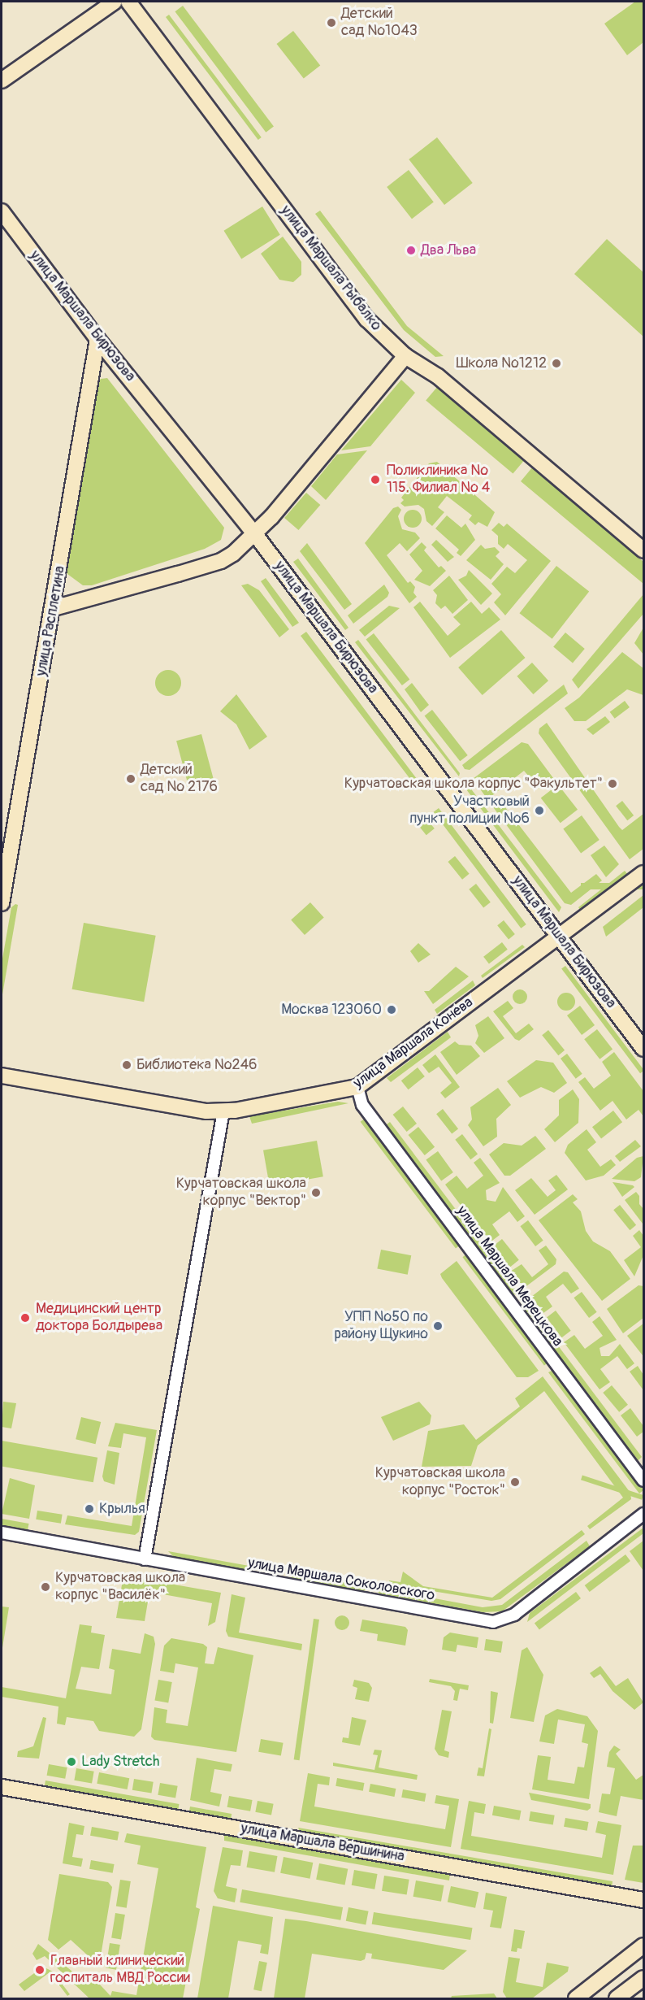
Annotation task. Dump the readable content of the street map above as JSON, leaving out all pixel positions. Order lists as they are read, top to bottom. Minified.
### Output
{"streets":{"street":["улица Маршала Рыбалко","улица Маршала Бирюзова","улица Расплетина","улица Маршала Конева","улица Маршала Мерецкова","улица Маршала Соколовского","улица Маршала Вершинина"]},"crossings":[["улица Маршала Бирюзова","улица Расплетина"],["улица Маршала Бирюзова","улица Маршала Конева"],["улица Маршала Конева","улица Маршала Мерецкова"]],"places":["Детский сад №1043","Два Льва","Школа №1212","Поликлиника № 115. Филиал № 4","Детский сад № 2176","Курчатовская школа корпус \"Факультет\"","Участковый пункт полиции №6","Москва 123060","Библиотека №246","Курчатовская школа корпус \"Вектор\"","Медицинский центр доктора Болдырева","УПП №50 по району Щукино","Курчатовская школа корпус \"Росток\"","Крылья","Курчатовская школа корпус \"Василёк\"","Lady Stretch","Главный клинический госпиталь МВД России"]}
